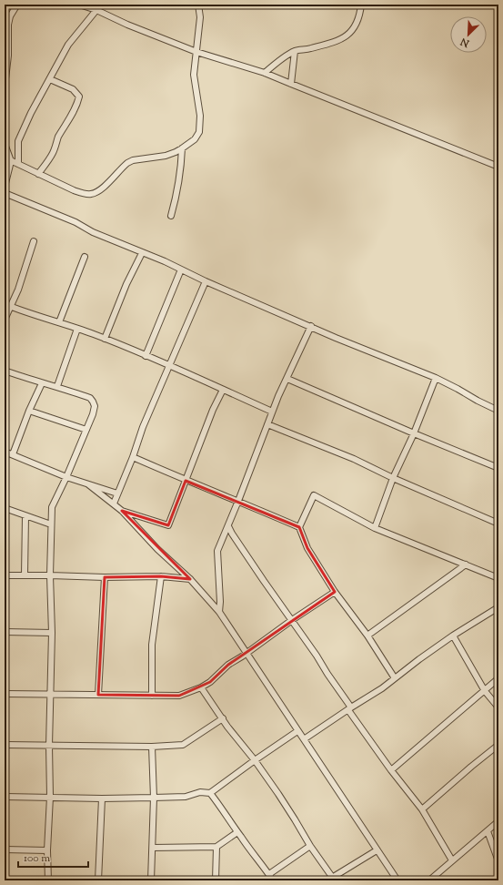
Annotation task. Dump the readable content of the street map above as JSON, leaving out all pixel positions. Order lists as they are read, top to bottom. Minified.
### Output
{"scale_bar":"100 m","north":"bottom left"}
